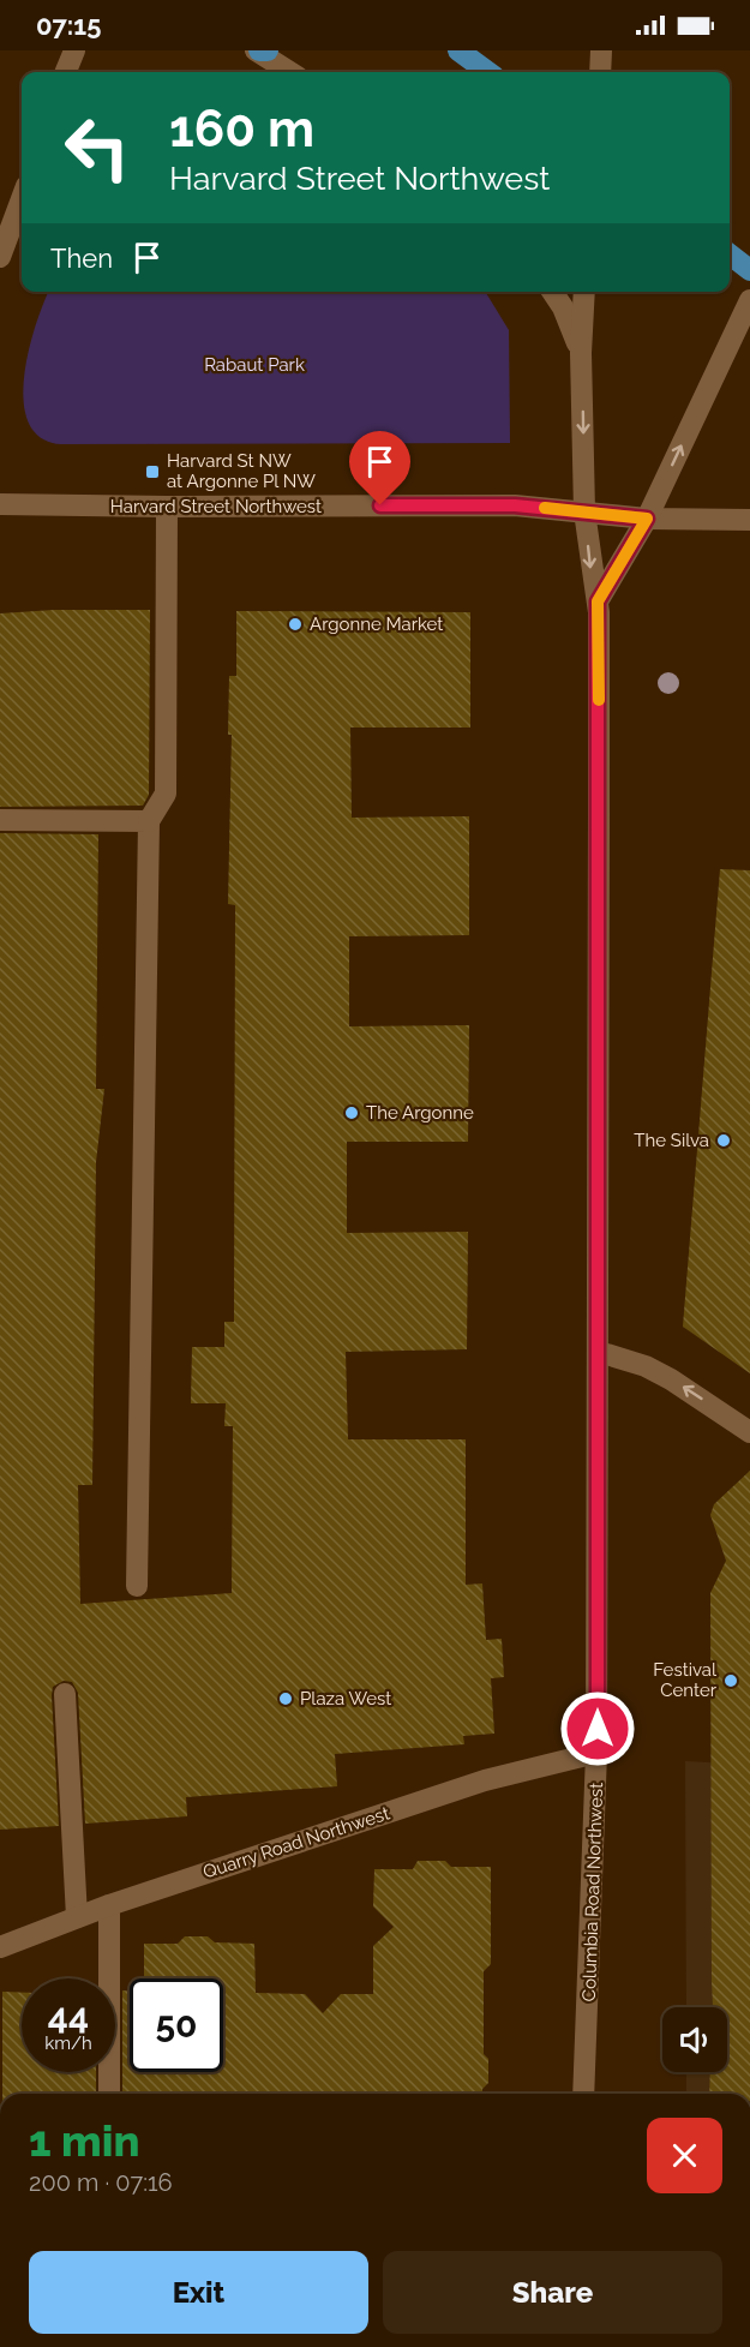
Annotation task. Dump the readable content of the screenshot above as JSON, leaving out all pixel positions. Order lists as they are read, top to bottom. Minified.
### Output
{"streets":{"main road":["Harvard Street Northwest","Quarry Road Northwest","Columbia Road Northwest"]},"crossings":[["Harvard Street Northwest","Columbia Road Northwest"],["Quarry Road Northwest","Columbia Road Northwest"]],"parks":["Rabaut Park"],"places":{"transit":["Harvard St NW at Argonne Pl NW"],"other":["Argonne Market","The Argonne","The Silva","Festival Center","Plaza West"]},"page":{"status":"07:15","turn":["160 m","Harvard Street Northwest"],"then":"Then","speed":"44 km/h","limit":"50","heading":["1 min","200 m · 07:16"],"buttons":["Exit","Share"]}}
